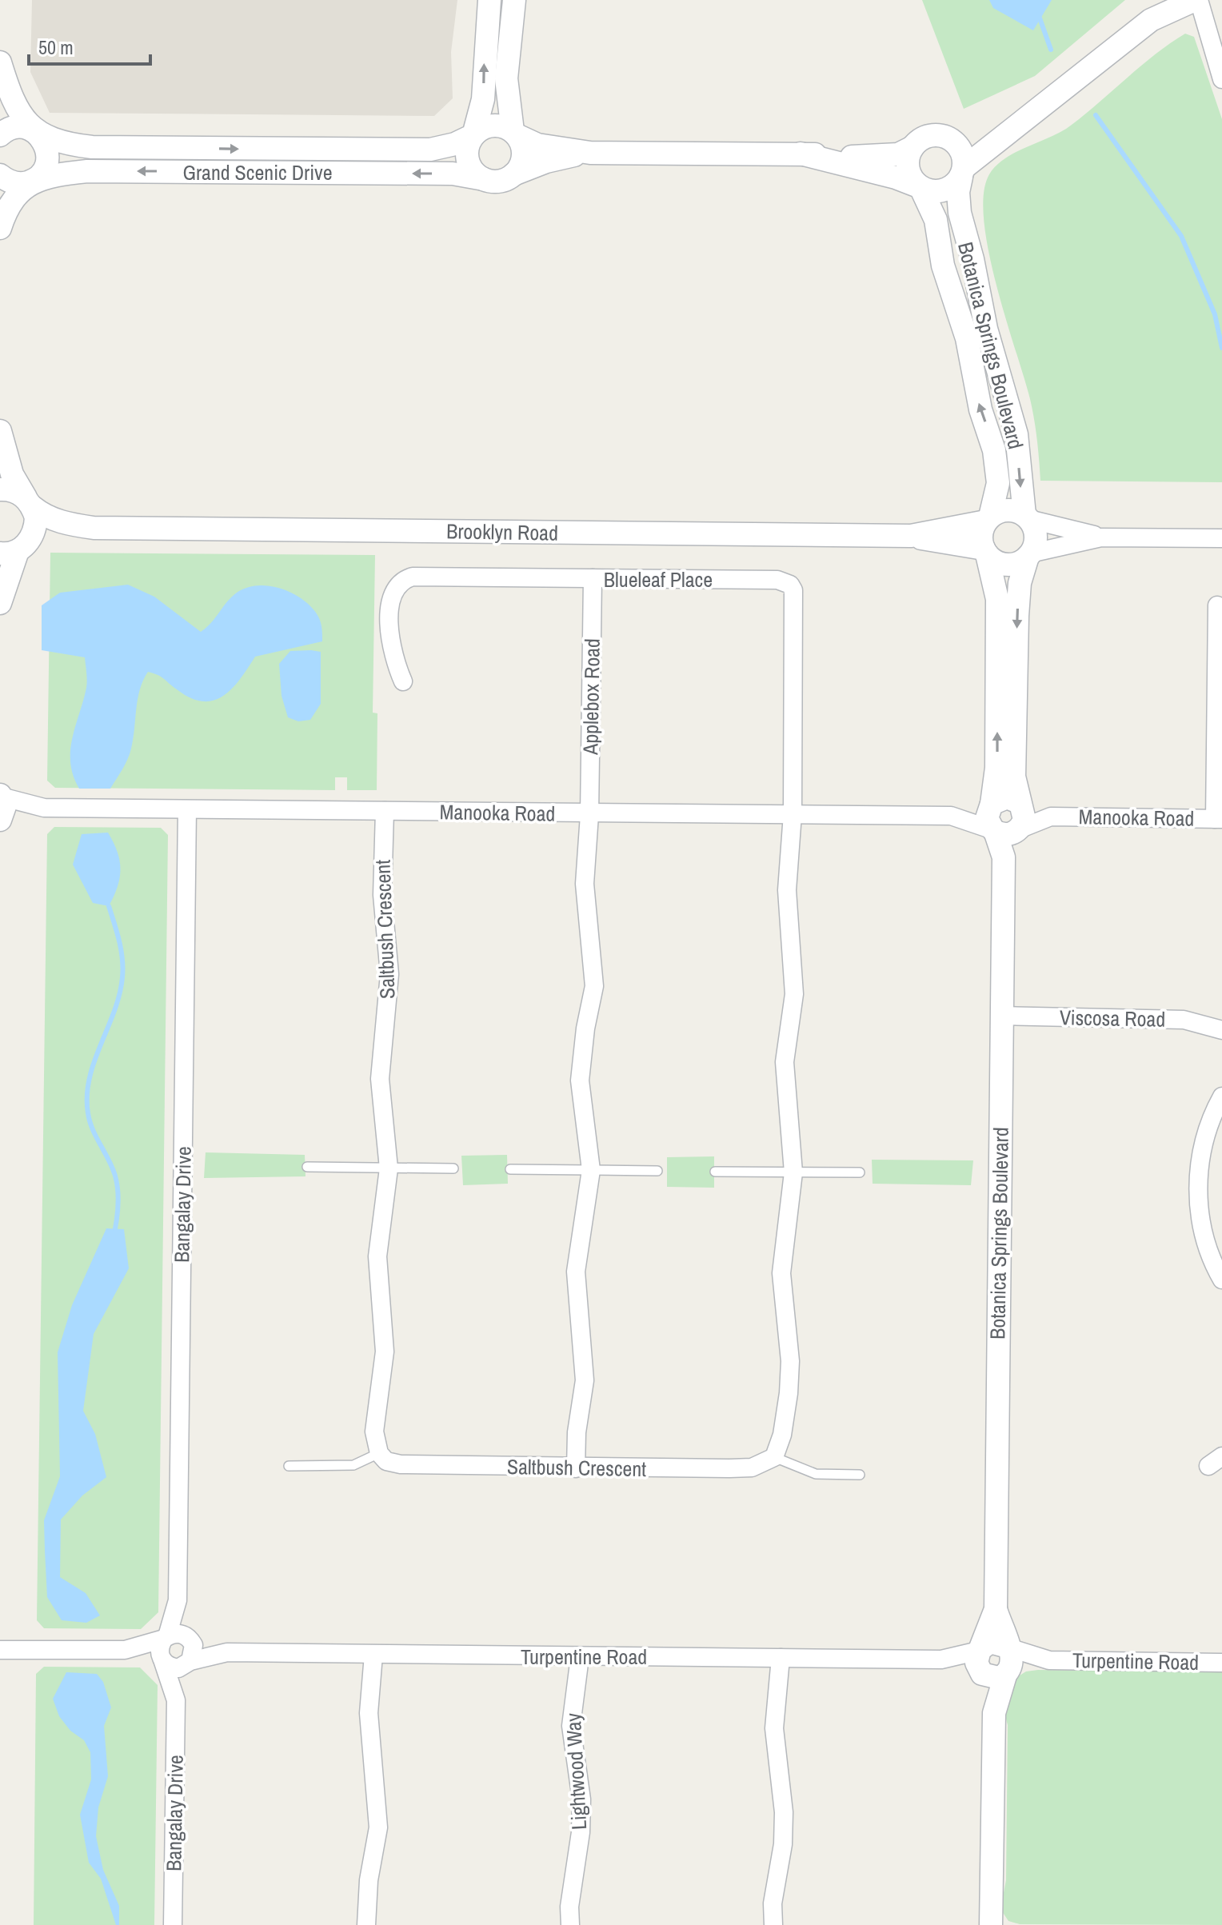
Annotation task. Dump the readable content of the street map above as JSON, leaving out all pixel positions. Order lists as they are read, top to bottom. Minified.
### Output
{"streets":{"street":["Grand Scenic Drive","Botanica Springs Boulevard","Brooklyn Road","Blueleaf Place","Applebox Road","Manooka Road","Saltbush Crescent","Viscosa Road","Bangalay Drive","Turpentine Road","Lightwood Way"]},"crossings":[["Grand Scenic Drive","Botanica Springs Boulevard"],["Botanica Springs Boulevard","Brooklyn Road"],["Botanica Springs Boulevard","Manooka Road"],["Botanica Springs Boulevard","Viscosa Road"],["Botanica Springs Boulevard","Turpentine Road"],["Blueleaf Place","Applebox Road"],["Blueleaf Place","Manooka Road"],["Applebox Road","Manooka Road"],["Applebox Road","Saltbush Crescent"],["Manooka Road","Saltbush Crescent"],["Manooka Road","Bangalay Drive"],["Bangalay Drive","Turpentine Road"],["Turpentine Road","Lightwood Way"]],"scale_bar":"50 m"}
